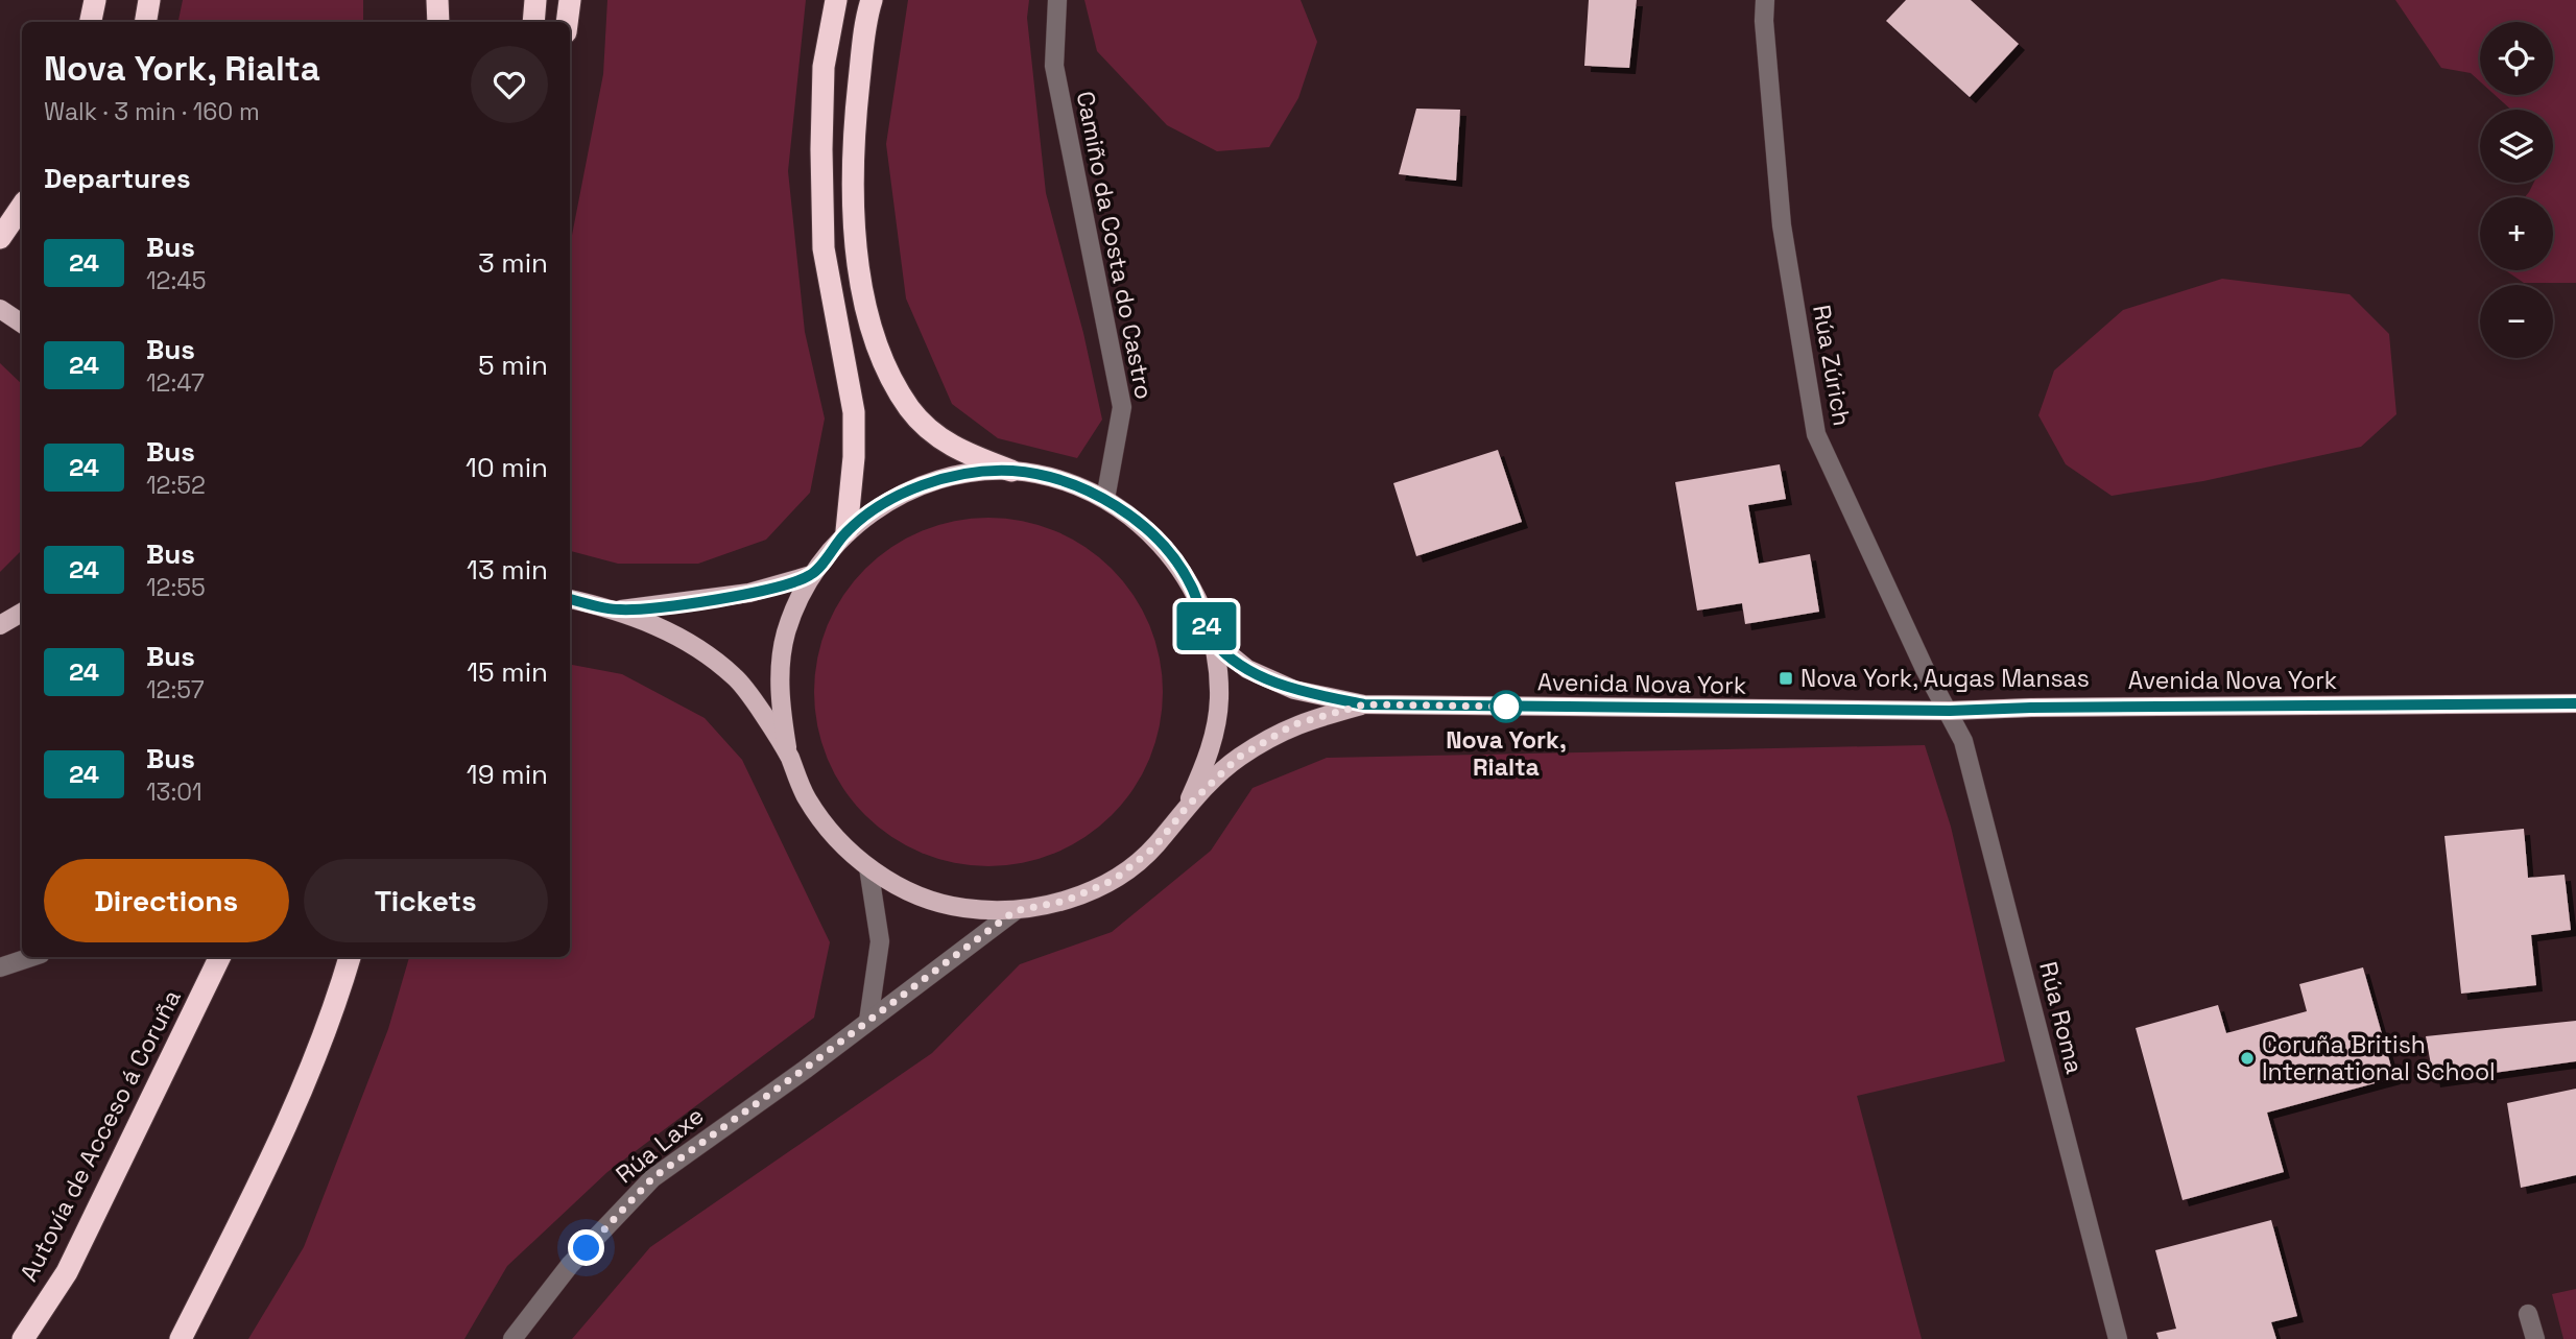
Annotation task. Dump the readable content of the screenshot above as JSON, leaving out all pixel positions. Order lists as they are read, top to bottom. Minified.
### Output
{"streets":{"highway":["Autovía de Acceso á Coruña"],"main road":["Avenida Nova York"],"street":["Camiño da Costa do Castro","Rúa Zúrich","Rúa Roma","Rúa Laxe"]},"crossings":[["Rúa Zúrich","Avenida Nova York"],["Rúa Zúrich","Rúa Roma"],["Avenida Nova York","Rúa Roma"]],"places":{"transit":["Nova York, Augas Mansas"],"other":["Nova York, Rialta","Coruña British International School"]},"lines":["bus line 24"],"page":{"on_map":"24","map_buttons":["+","−"],"heading":[["Nova York, Rialta","Walk · 3 min · 160 m"],"Departures"],"list":[{"mark":"24","name":"Bus","note":"12:45","value":"3 min"},{"mark":"24","name":"Bus","note":"12:47","value":"5 min"},{"mark":"24","name":"Bus","note":"12:52","value":"10 min"},{"mark":"24","name":"Bus","note":"12:55","value":"13 min"},{"mark":"24","name":"Bus","note":"12:57","value":"15 min"},{"mark":"24","name":"Bus","note":"13:01","value":"19 min"}],"buttons":["Directions","Tickets"]}}
